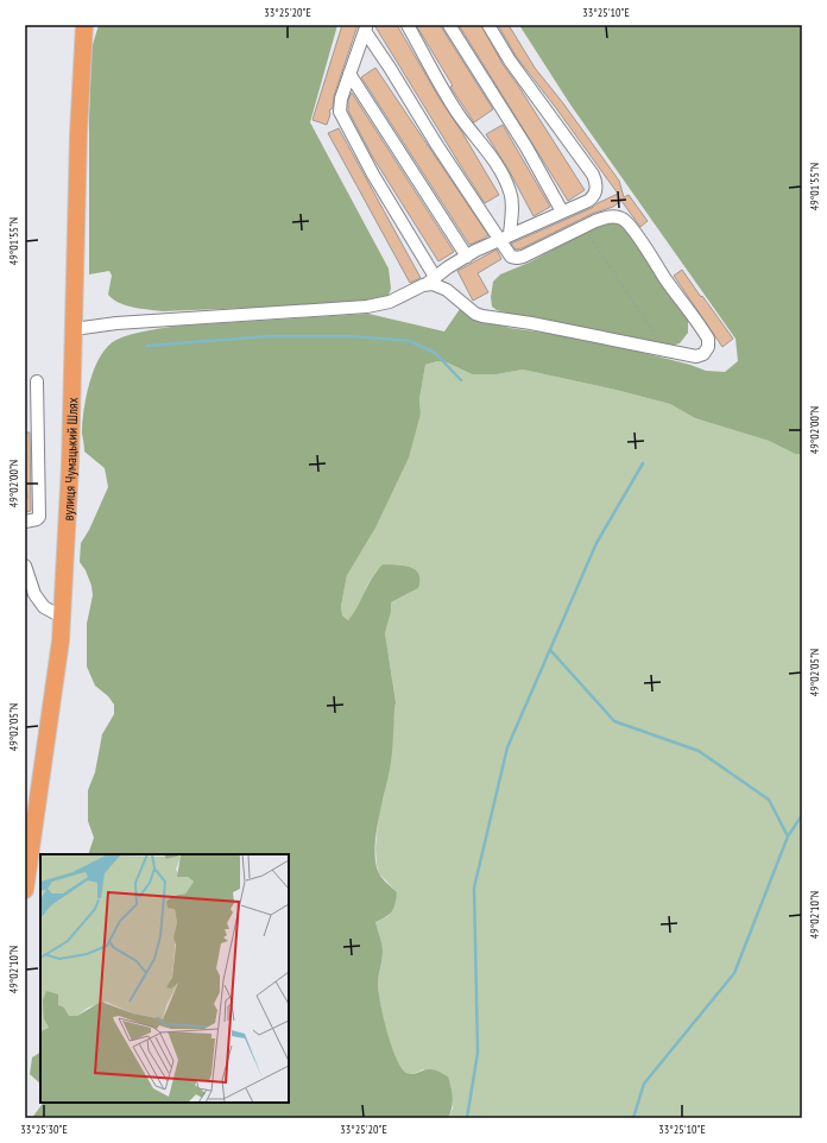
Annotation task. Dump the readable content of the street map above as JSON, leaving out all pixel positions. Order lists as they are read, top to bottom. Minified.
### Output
{"streets":{"highway":["вулиця Чумацький Шлях"]},"coordinates":["33°25'20\"E","33°25'10\"E","49°01'55\"N","49°02'00\"N","49°02'05\"N","49°02'10\"N","33°25'30\"E"]}
